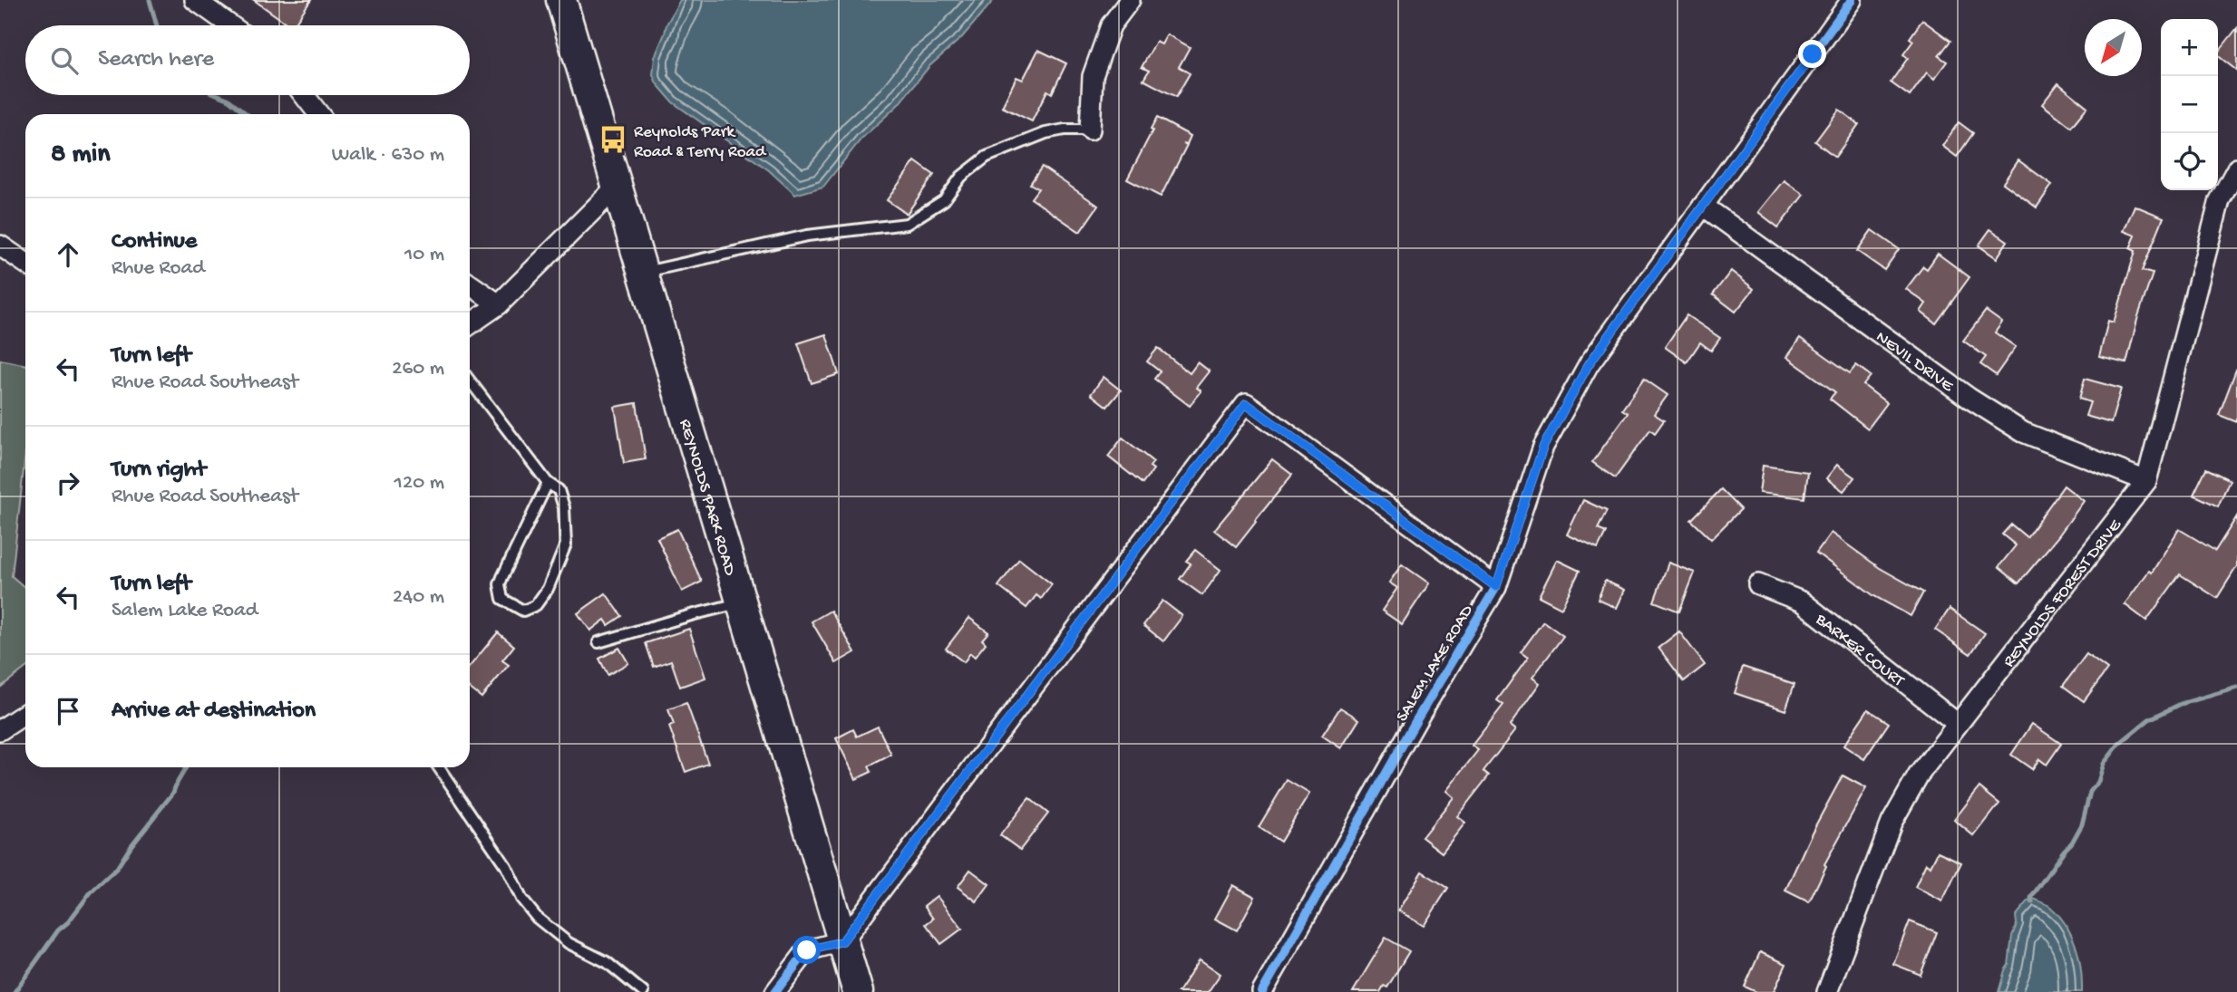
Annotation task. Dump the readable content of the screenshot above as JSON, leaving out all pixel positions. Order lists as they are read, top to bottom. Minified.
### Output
{"streets":{"main road":["REYNOLDS PARK ROAD"],"street":["NEVIL DRIVE","REYNOLDS FOREST DRIVE","BARKER COURT","SALEM LAKE ROAD"]},"crossings":[["NEVIL DRIVE","REYNOLDS FOREST DRIVE"],["NEVIL DRIVE","SALEM LAKE ROAD"],["REYNOLDS FOREST DRIVE","BARKER COURT"]],"places":{"bus stop":["Reynolds Park Road & Terry Road"]},"north":"bottom left","page":{"map_buttons":["+","−"],"search":"Search here","heading":["8 min","Walk · 630 m"],"list":[["Continue","Rhue Road","10 m"],["Turn left","Rhue Road Southeast","260 m"],["Turn right","Rhue Road Southeast","120 m"],["Turn left","Salem Lake Road","240 m"],"Arrive at destination"]}}
